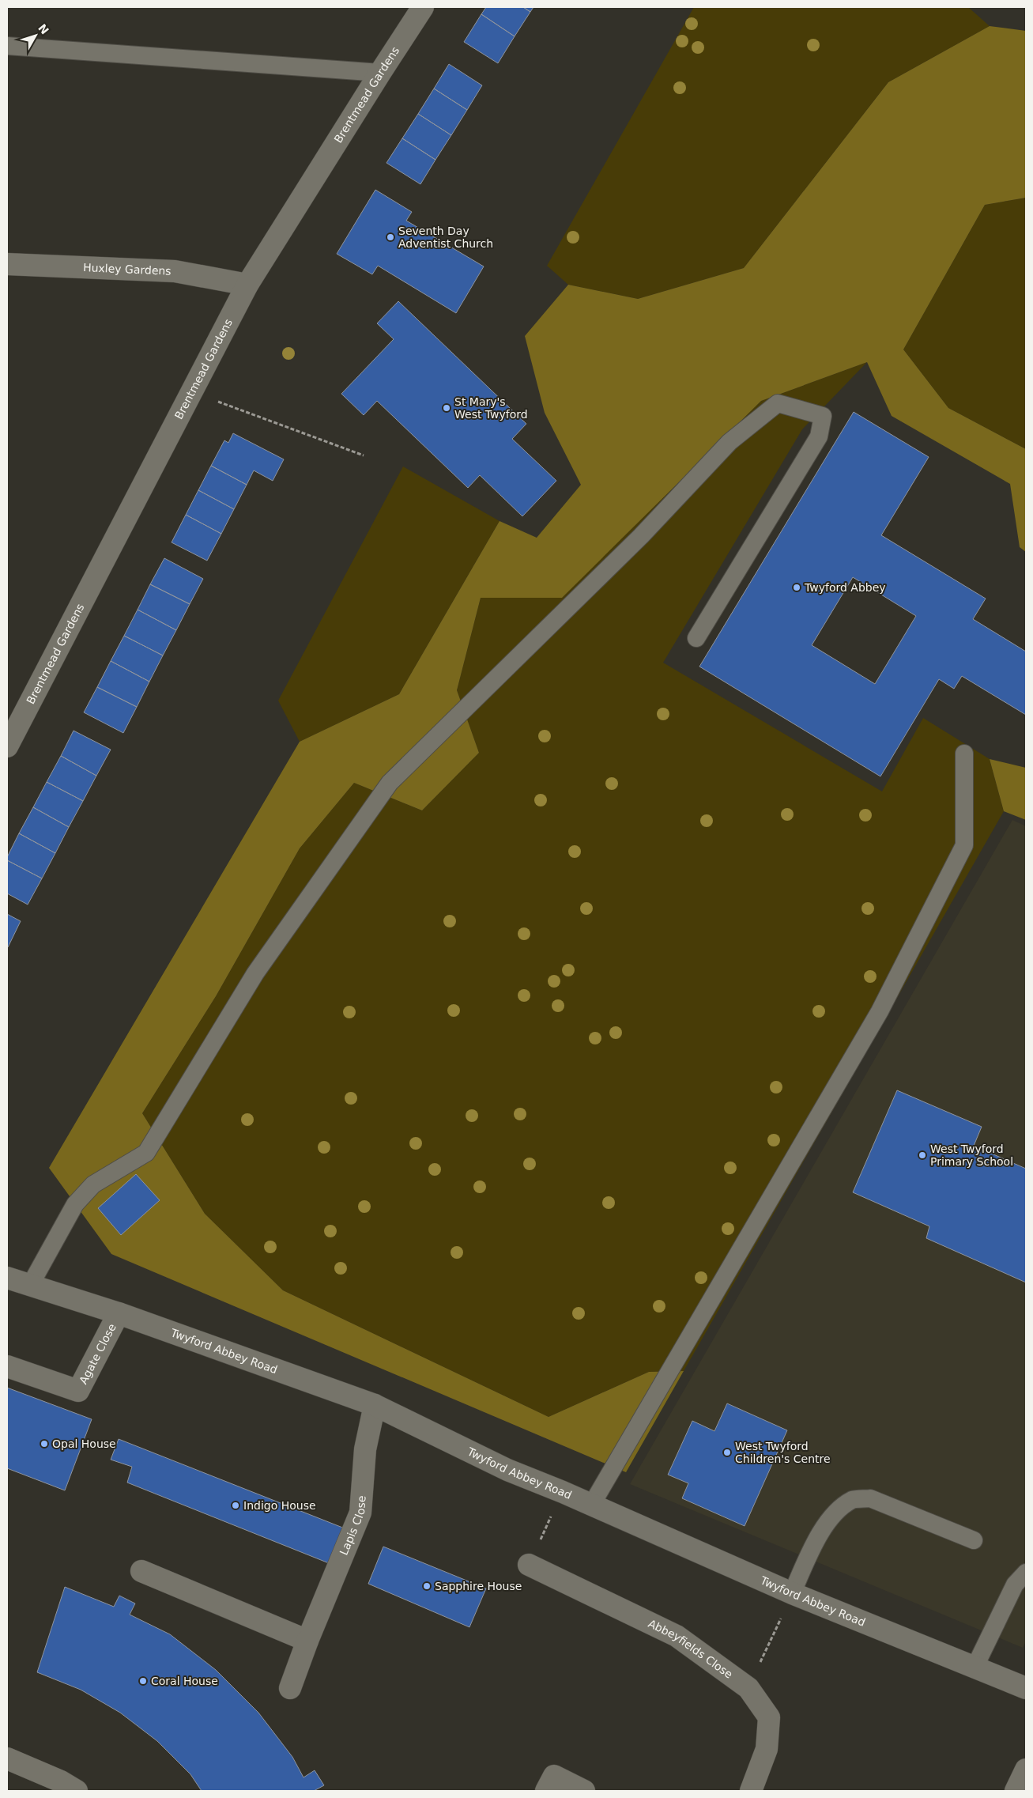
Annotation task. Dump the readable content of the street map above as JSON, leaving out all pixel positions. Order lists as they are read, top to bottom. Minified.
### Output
{"streets":{"street":["Brentmead Gardens","Huxley Gardens","Twyford Abbey Road","Agate Close","Lapis Close","Abbeyfields Close"]},"crossings":[["Brentmead Gardens","Huxley Gardens"],["Twyford Abbey Road","Agate Close"],["Twyford Abbey Road","Lapis Close"]],"places":["Seventh Day Adventist Church","St Mary's West Twyford","Twyford Abbey","West Twyford Primary School","Opal House","West Twyford Children's Centre","Indigo House","Sapphire House","Coral House"],"north":"top right"}
